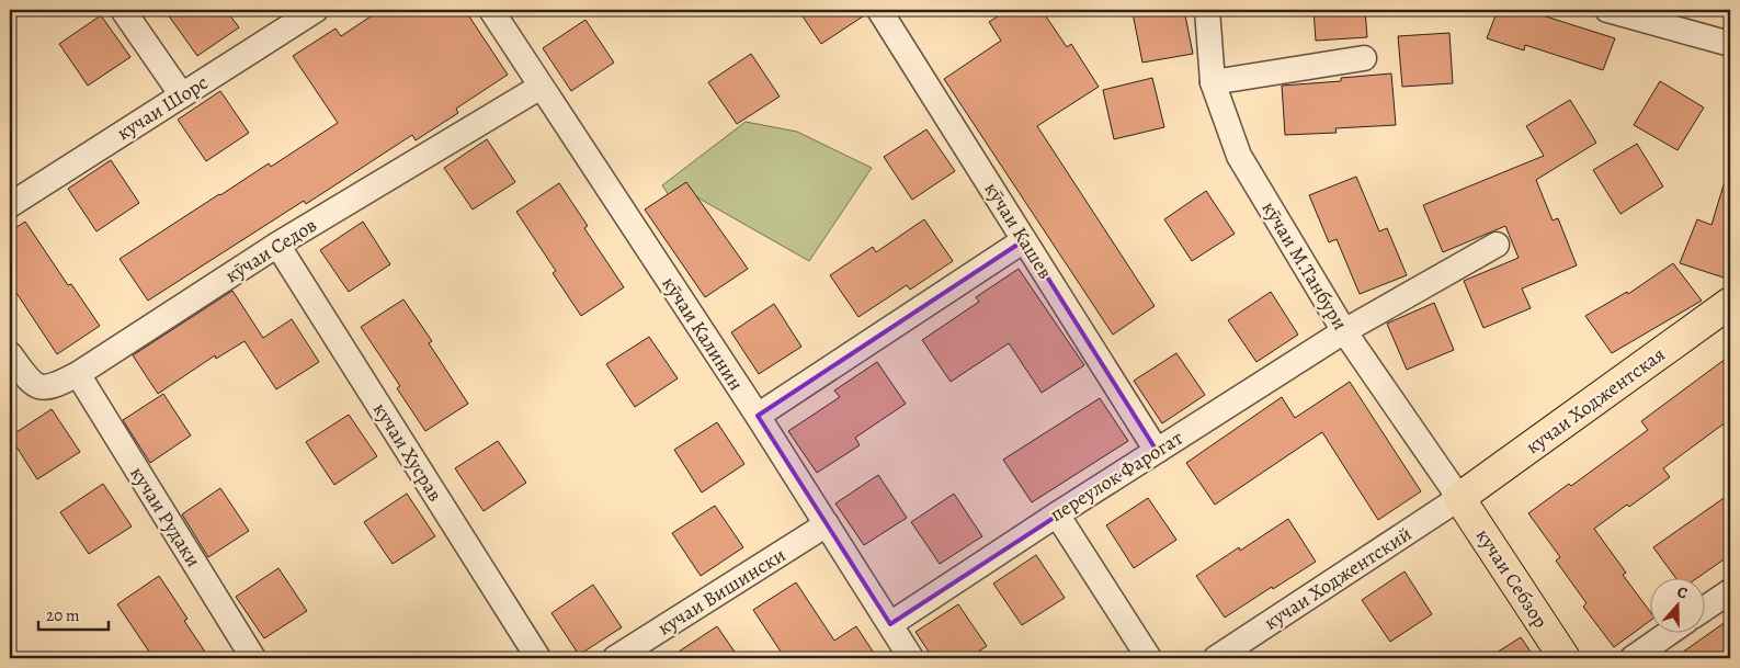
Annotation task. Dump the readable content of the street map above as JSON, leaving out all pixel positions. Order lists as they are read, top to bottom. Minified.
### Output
{"streets":{"main road":["кучаи Ходжентская","кучаи Себзор"],"street":["кучаи Шорс","кӯчаи Кашев","кӯчаи Седов","кӯчаи М.Танбури","кӯчаи Калинин","кучаи Хусрав","переулок Фарогат","кучаи Рудаки","кучаи Ходжентский","кучаи Вишински"]},"crossings":[["кӯчаи Кашев","переулок Фарогат"],["кӯчаи Седов","кӯчаи Калинин"],["кӯчаи Седов","кучаи Хусрав"],["кӯчаи Седов","кучаи Рудаки"],["кӯчаи М.Танбури","кучаи Ходжентская"],["кӯчаи М.Танбури","переулок Фарогат"],["кӯчаи М.Танбури","кучаи Ходжентский"],["кӯчаи М.Танбури","кучаи Себзор"],["кӯчаи Калинин","переулок Фарогат"],["кӯчаи Калинин","кучаи Вишински"],["кучаи Ходжентская","кучаи Ходжентский"],["кучаи Ходжентская","кучаи Себзор"],["кучаи Ходжентский","кучаи Себзор"]],"scale_bar":"20 m","north":"top"}
